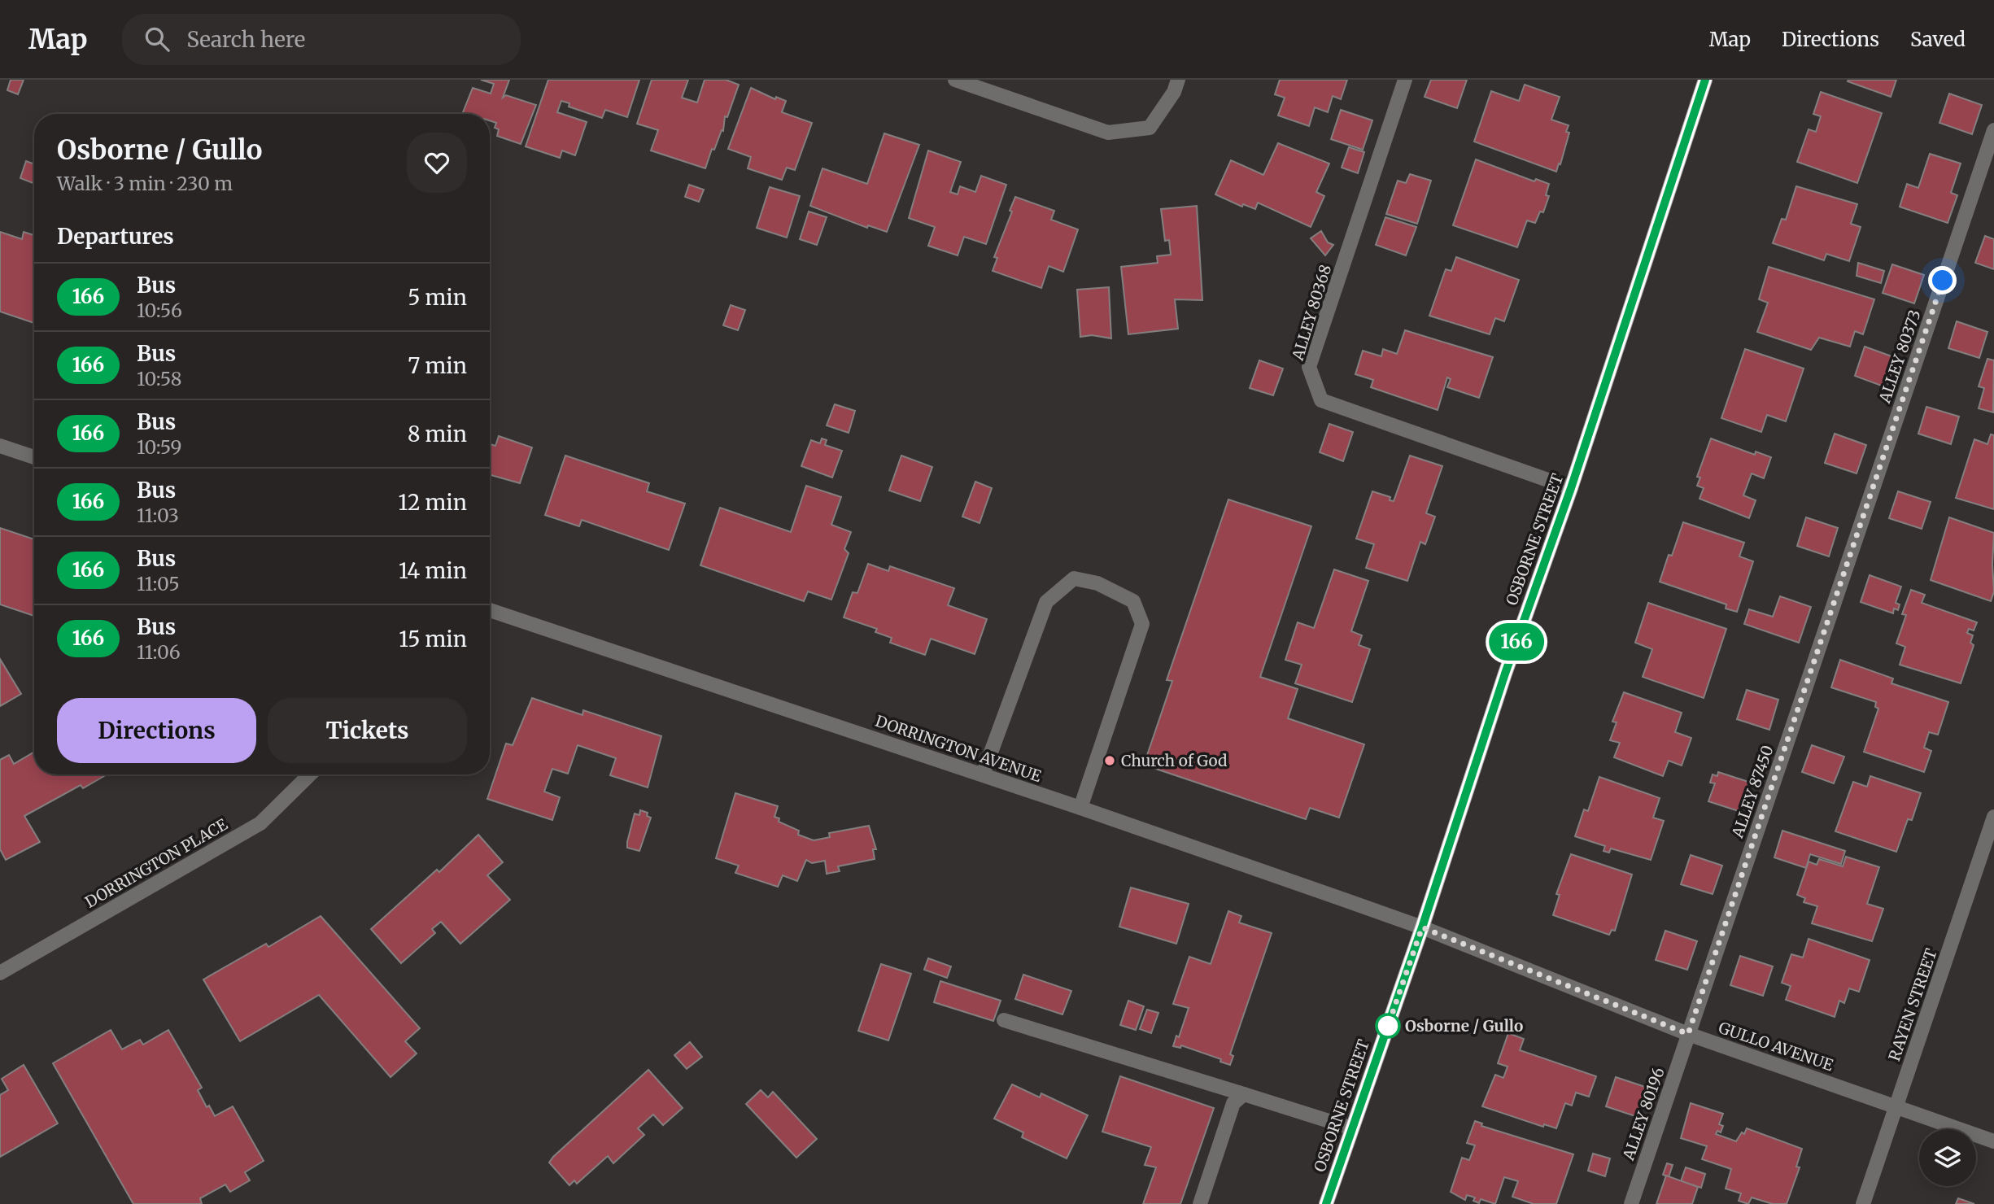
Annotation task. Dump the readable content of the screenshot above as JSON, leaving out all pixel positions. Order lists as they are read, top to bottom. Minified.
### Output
{"streets":{"main road":["OSBORNE STREET"],"street":["ALLEY 80368","ALLEY 80373","DORRINGTON AVENUE","ALLEY 87450","DORRINGTON PLACE","RAYEN STREET","GULLO AVENUE","ALLEY 80196"]},"crossings":[["ALLEY 80368","OSBORNE STREET"],["ALLEY 80373","ALLEY 87450"],["OSBORNE STREET","DORRINGTON AVENUE"],["OSBORNE STREET","GULLO AVENUE"],["DORRINGTON AVENUE","GULLO AVENUE"],["ALLEY 87450","GULLO AVENUE"],["ALLEY 87450","ALLEY 80196"],["RAYEN STREET","GULLO AVENUE"],["GULLO AVENUE","ALLEY 80196"]],"places":["Church of God","Osborne / Gullo"],"lines":["bus line 166"],"page":{"header":"Map","search":"Search here","nav":["Map","Directions","Saved"],"on_map":"166","heading":[["Osborne / Gullo","Walk · 3 min · 230 m"],"Departures"],"list":[{"mark":"166","name":"Bus","note":"10:56","value":"5 min"},{"mark":"166","name":"Bus","note":"10:58","value":"7 min"},{"mark":"166","name":"Bus","note":"10:59","value":"8 min"},{"mark":"166","name":"Bus","note":"11:03","value":"12 min"},{"mark":"166","name":"Bus","note":"11:05","value":"14 min"},{"mark":"166","name":"Bus","note":"11:06","value":"15 min"}],"buttons":["Directions","Tickets"]}}
